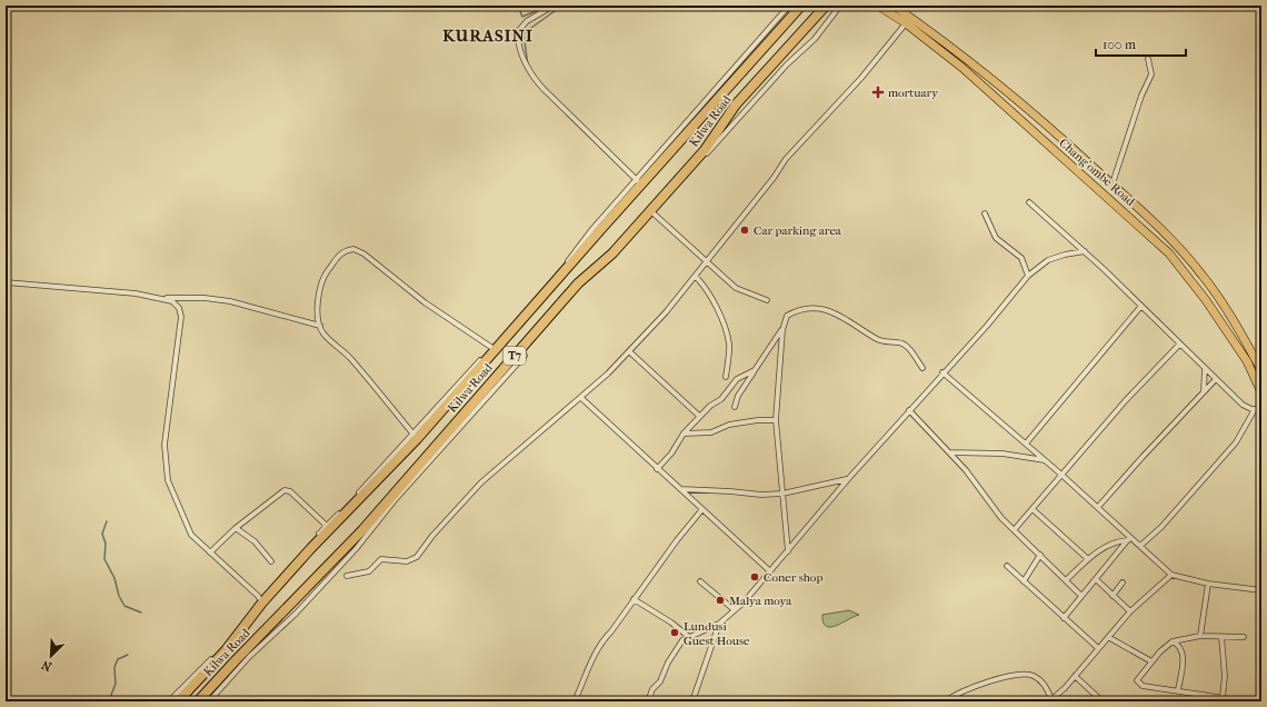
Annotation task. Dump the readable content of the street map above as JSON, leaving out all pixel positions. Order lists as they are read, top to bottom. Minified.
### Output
{"streets":{"highway":["Kilwa Road","T7"],"main road":["Chang'ombe Road"]},"districts":["KURASINI"],"places":{"health":["mortuary"],"other":["Car parking area","Coner shop","Malya moya","Lundusi Guest House"]},"scale_bar":"100 m","north":"bottom left"}
